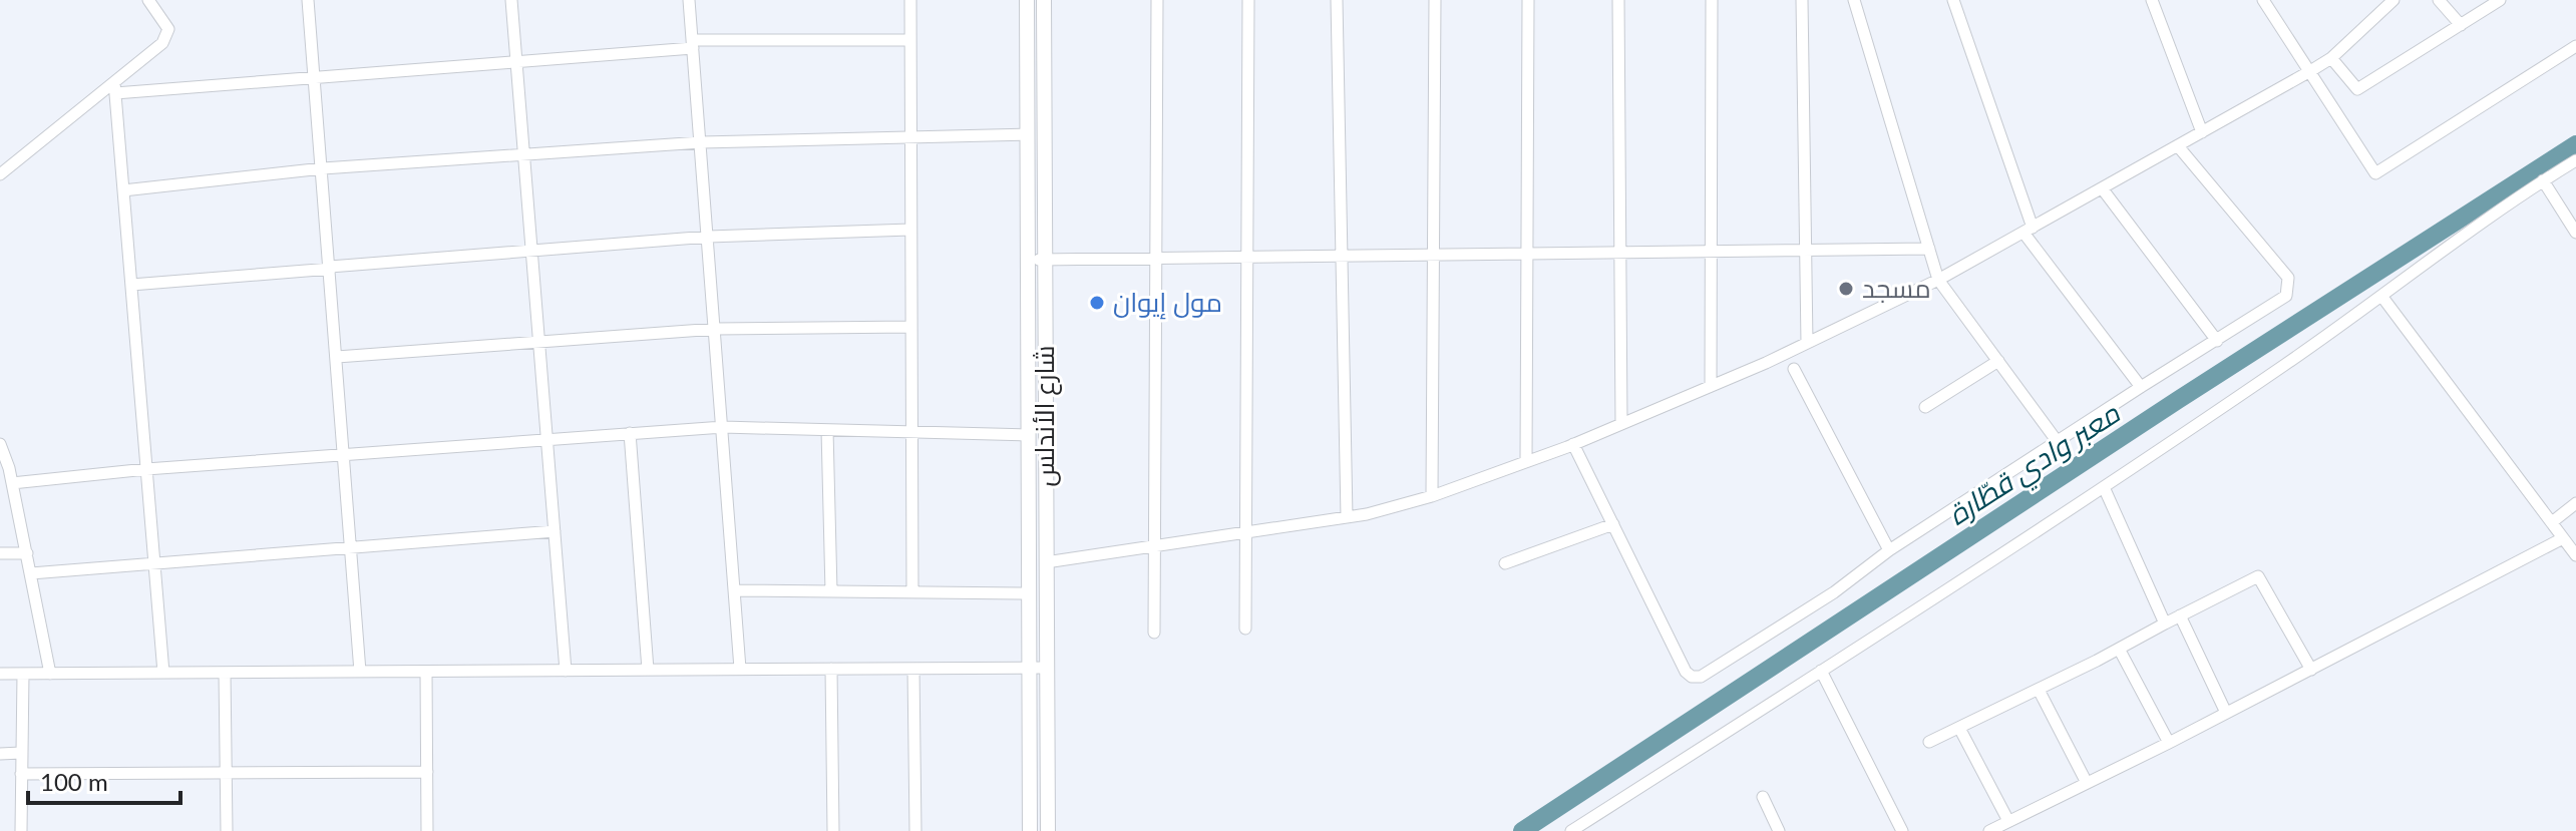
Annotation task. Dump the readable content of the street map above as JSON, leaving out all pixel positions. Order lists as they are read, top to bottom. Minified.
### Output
{"streets":{"main road":["شارع الأندلس"]},"water":["معبر وادي قطّارة"],"places":["مسجد","مول إيوان"],"scale_bar":"100 m"}
